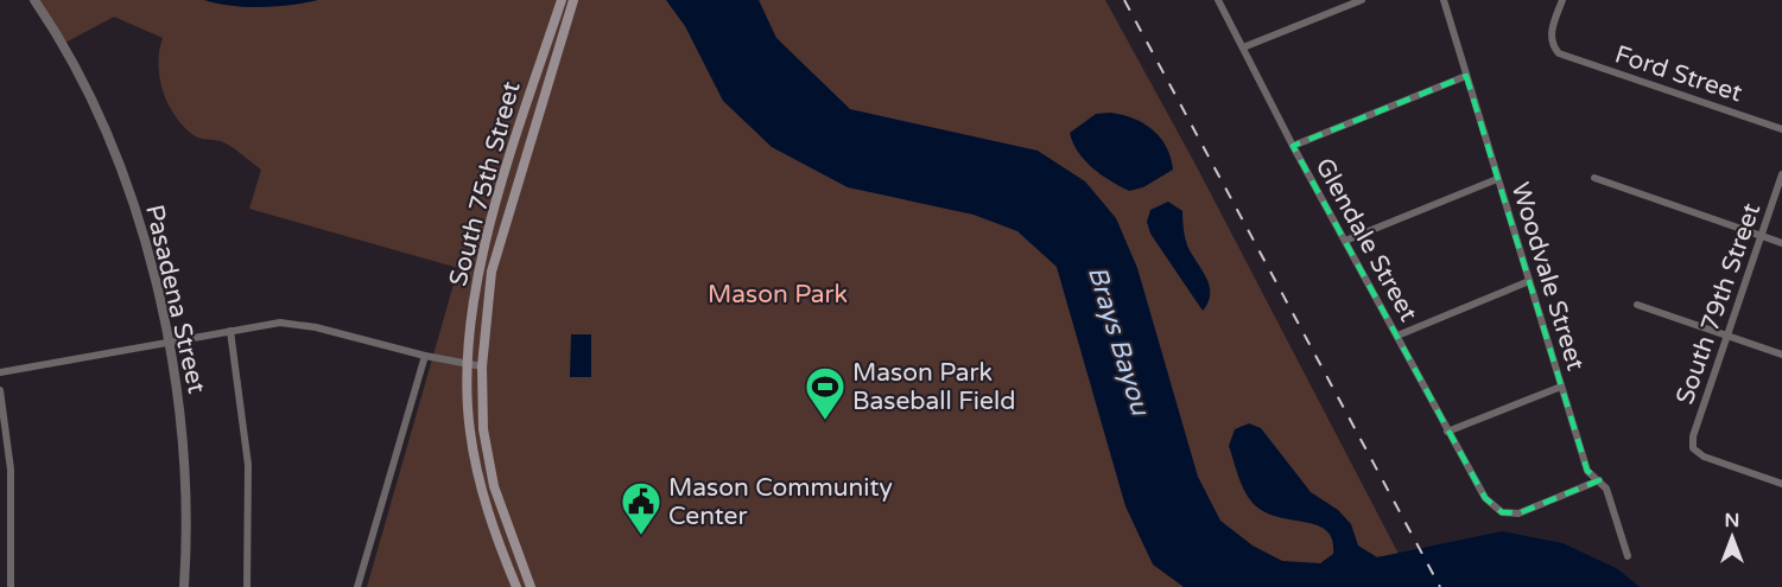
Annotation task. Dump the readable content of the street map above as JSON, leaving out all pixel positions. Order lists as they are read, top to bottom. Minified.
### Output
{"streets":{"main road":["South 75th Street"],"street":["Ford Street","Glendale Street","Woodvale Street","Pasadena Street","South 79th Street"]},"crossings":[["Glendale Street","Woodvale Street"]],"water":["Brays Bayou"],"parks":["Mason Park"],"places":{"sports":["Mason Park Baseball Field"],"public building":["Mason Community Center"]},"north":"top"}
